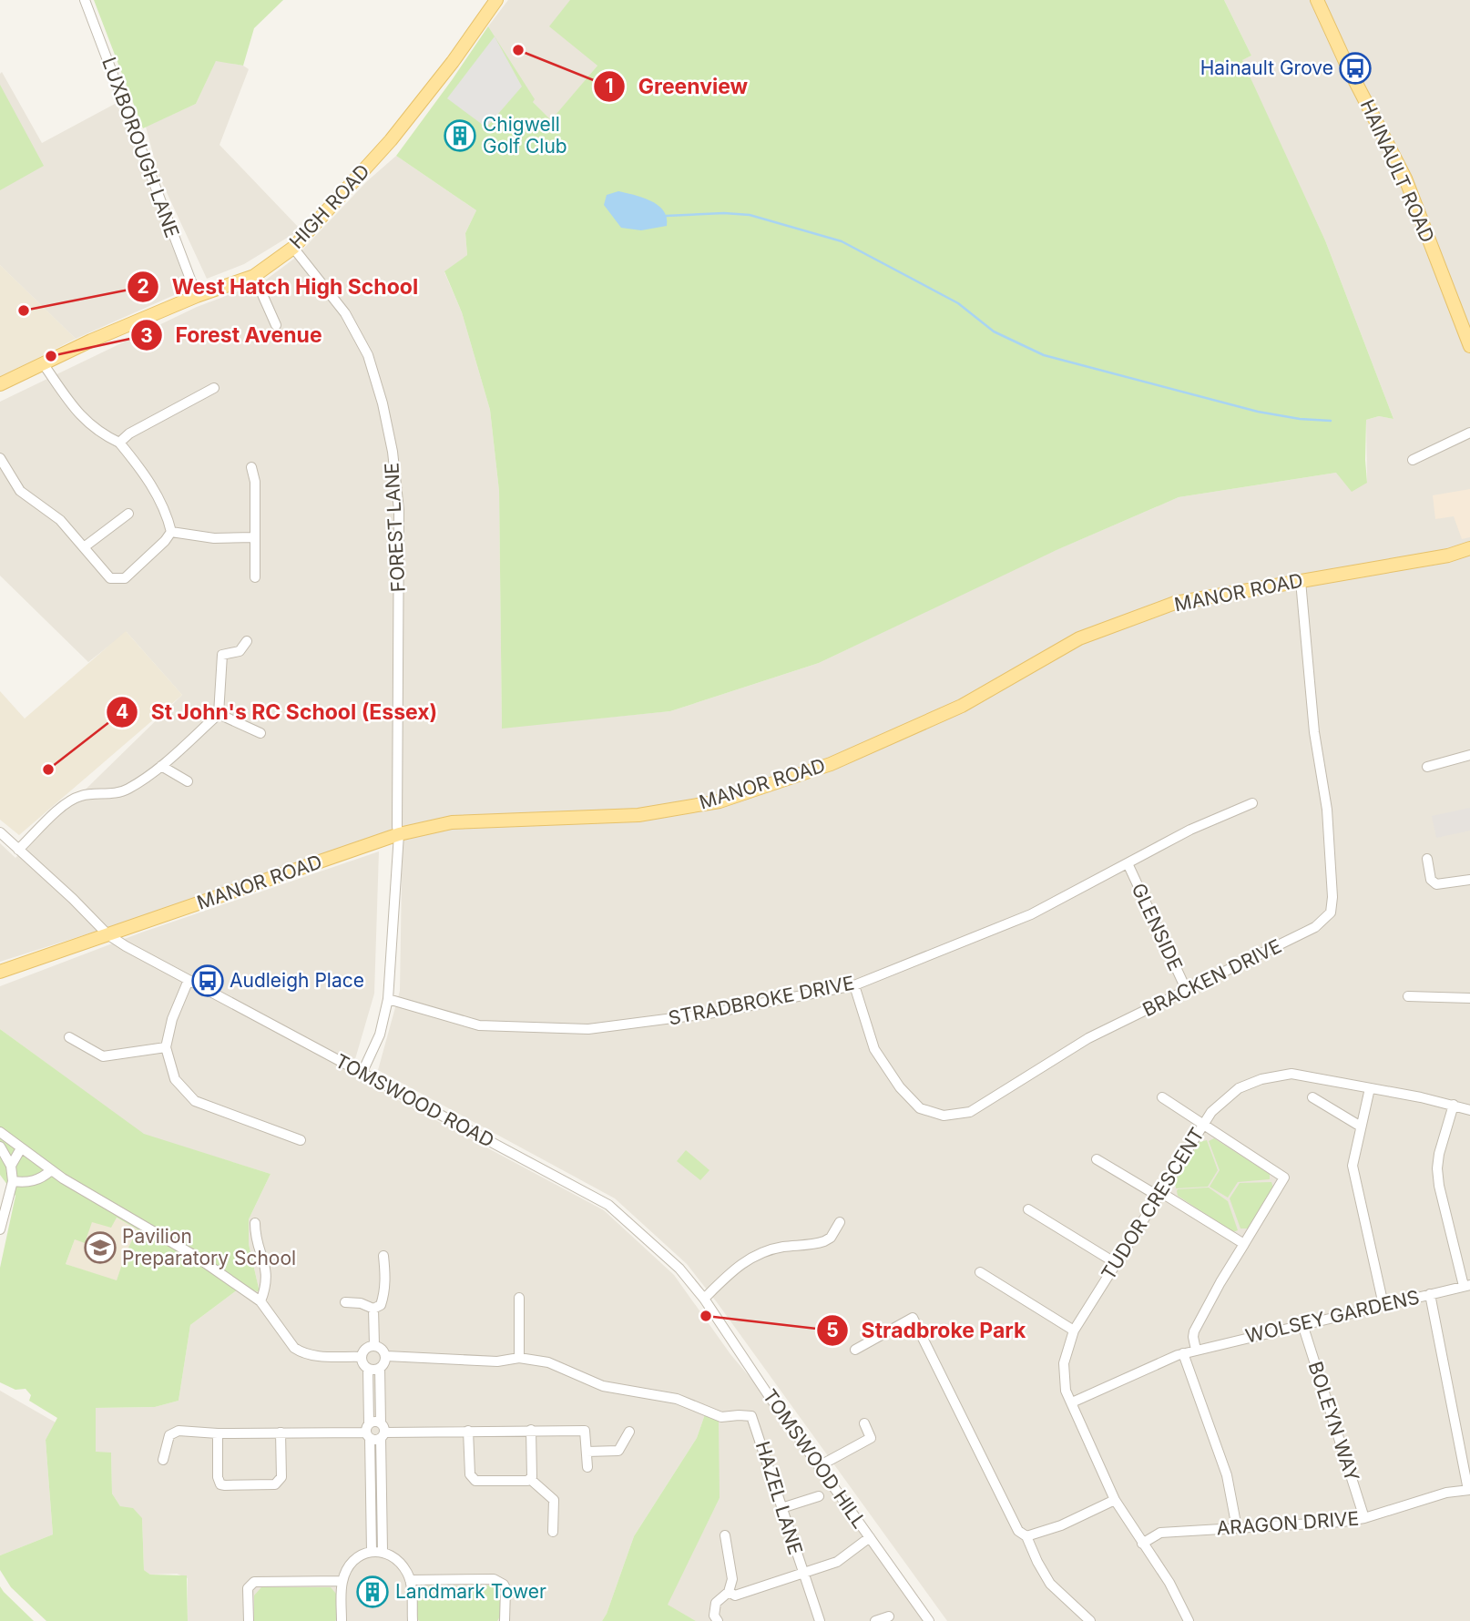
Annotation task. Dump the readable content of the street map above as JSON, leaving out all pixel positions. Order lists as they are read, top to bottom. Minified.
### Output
{"streets":{"main road":["HAINAULT ROAD","HIGH ROAD","MANOR ROAD"],"street":["LUXBOROUGH LANE","FOREST LANE","GLENSIDE","BRACKEN DRIVE","STRADBROKE DRIVE","TOMSWOOD ROAD","TUDOR CRESCENT","WOLSEY GARDENS","BOLEYN WAY","TOMSWOOD HILL","HAZEL LANE","ARAGON DRIVE"]},"crossings":[["LUXBOROUGH LANE","HIGH ROAD"],["HIGH ROAD","FOREST LANE"],["FOREST LANE","MANOR ROAD"],["FOREST LANE","STRADBROKE DRIVE"],["FOREST LANE","TOMSWOOD ROAD"],["MANOR ROAD","BRACKEN DRIVE"],["MANOR ROAD","TOMSWOOD ROAD"],["GLENSIDE","BRACKEN DRIVE"],["GLENSIDE","STRADBROKE DRIVE"],["BRACKEN DRIVE","STRADBROKE DRIVE"],["TOMSWOOD ROAD","TOMSWOOD HILL"],["TUDOR CRESCENT","WOLSEY GARDENS"],["TUDOR CRESCENT","ARAGON DRIVE"],["WOLSEY GARDENS","BOLEYN WAY"],["BOLEYN WAY","ARAGON DRIVE"]],"places":{"other":["Greenview","West Hatch High School","Forest Avenue","St John's RC School (Essex)","Stradbroke Park"],"bus stop":["Hainault Grove","Audleigh Place"],"building":["Chigwell Golf Club","Landmark Tower"],"school or university":["Pavilion Preparatory School"]}}
